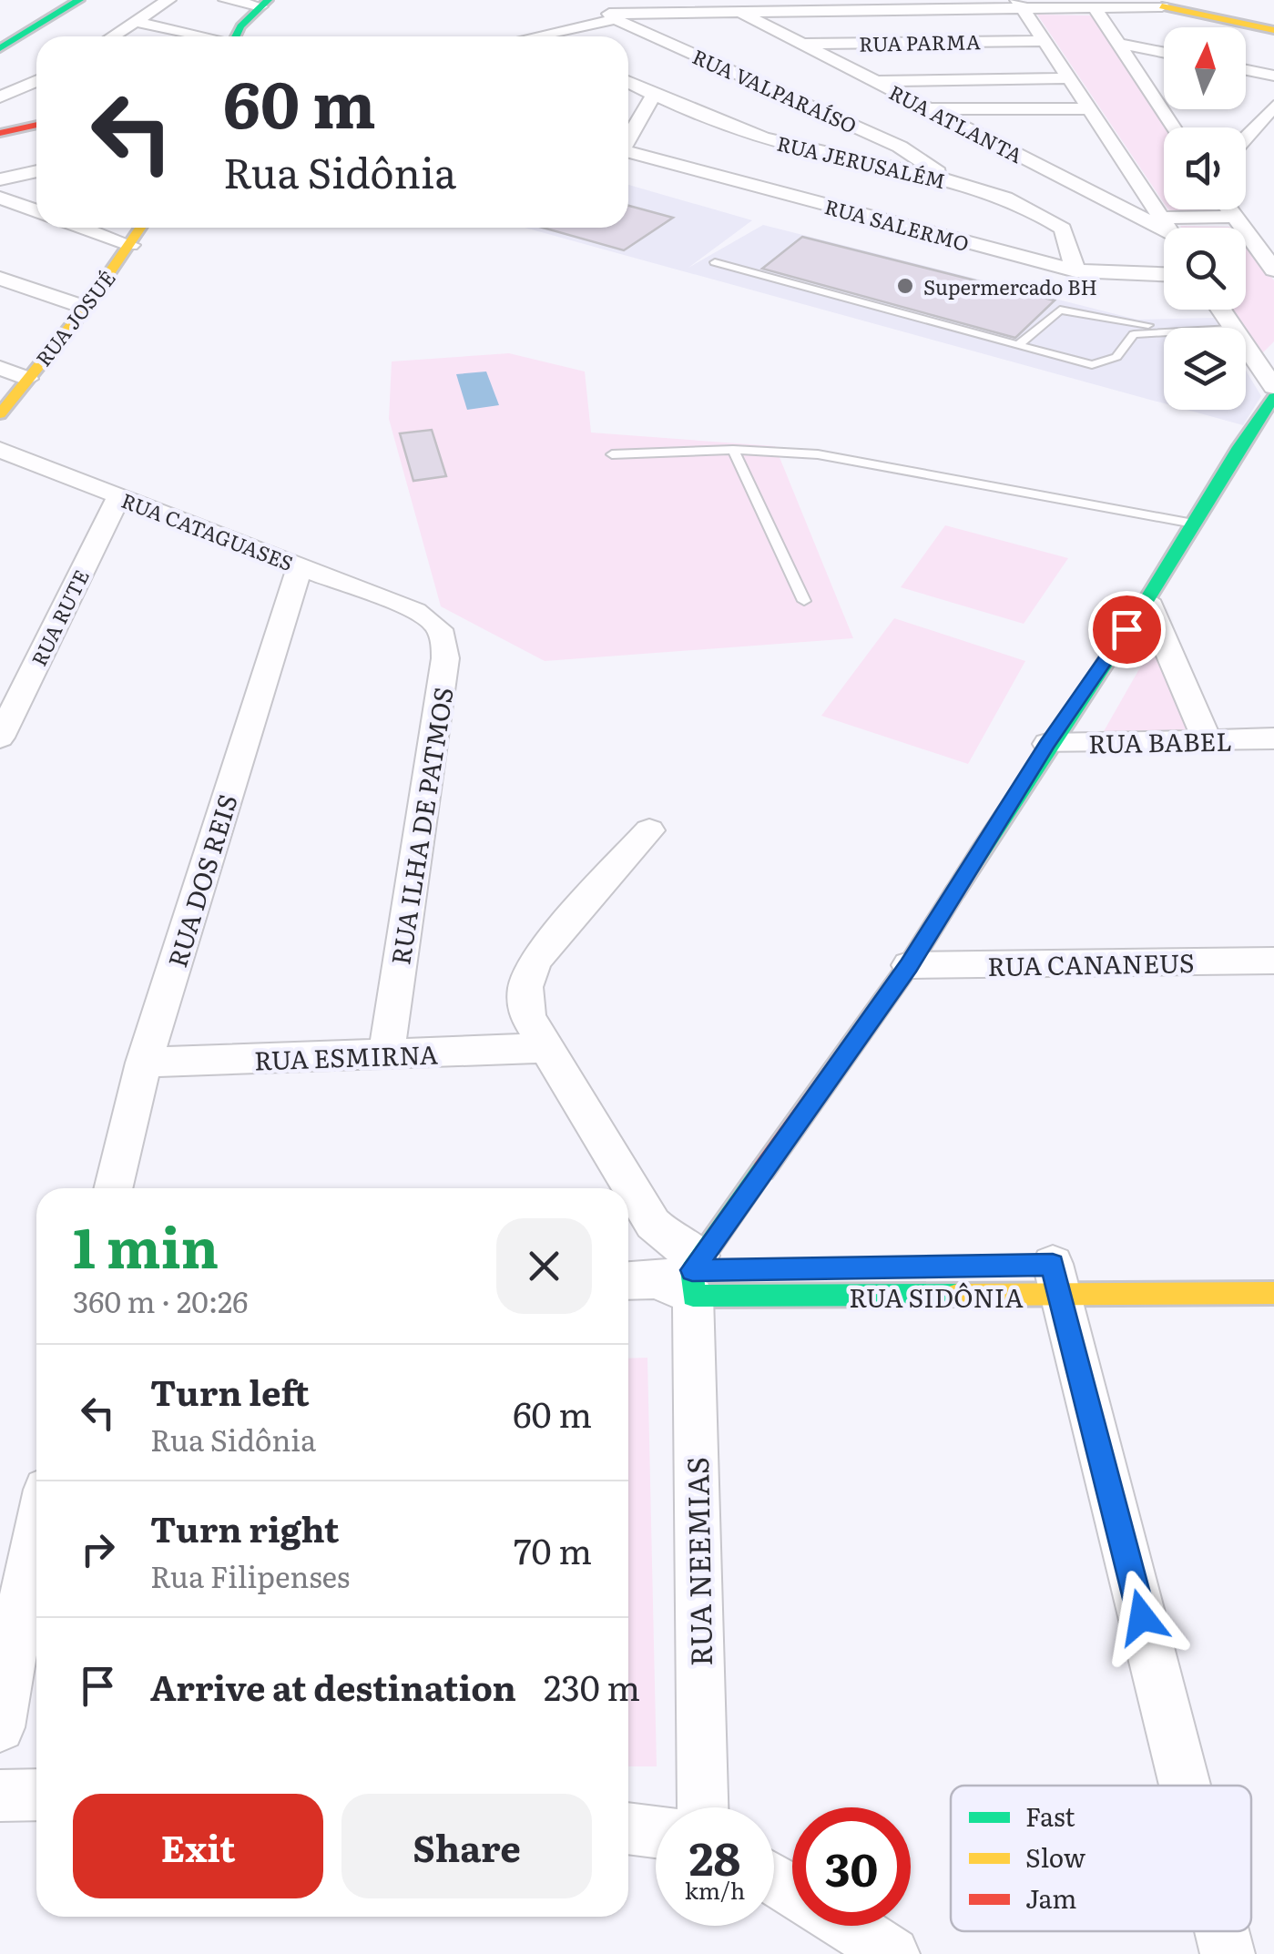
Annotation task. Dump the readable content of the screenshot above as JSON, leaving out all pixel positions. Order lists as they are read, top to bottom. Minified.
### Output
{"streets":{"street":["RUA PARMA","RUA VALPARAÍSO","RUA ATLANTA","RUA JERUSALÉM","RUA SALERMO","RUA JOSUÉ","RUA CATAGUASES","RUA RUTE","RUA BABEL","RUA ILHA DE PATMOS","RUA DOS REIS","RUA CANANEUS","RUA ESMIRNA","RUA SIDÔNIA","RUA NEEMIAS"]},"crossings":[["RUA PARMA","RUA ATLANTA"],["RUA VALPARAÍSO","RUA JERUSALÉM"],["RUA JERUSALÉM","RUA SALERMO"],["RUA CATAGUASES","RUA RUTE"],["RUA CATAGUASES","RUA ILHA DE PATMOS"],["RUA CATAGUASES","RUA DOS REIS"],["RUA ILHA DE PATMOS","RUA ESMIRNA"],["RUA DOS REIS","RUA ESMIRNA"],["RUA SIDÔNIA","RUA NEEMIAS"]],"places":["Supermercado BH"],"legend":["Fast","Slow","Jam"],"north":"top","page":{"turn":["60 m","Rua Sidônia"],"heading":["1 min","360 m · 20:26"],"list":[{"name":"Turn left","note":"Rua Sidônia","value":"60 m"},{"name":"Turn right","note":"Rua Filipenses","value":"70 m"},{"name":"Arrive at destination","value":"230 m"}],"buttons":["Exit","Share"],"speed":"28 km/h","limit":"30"}}
